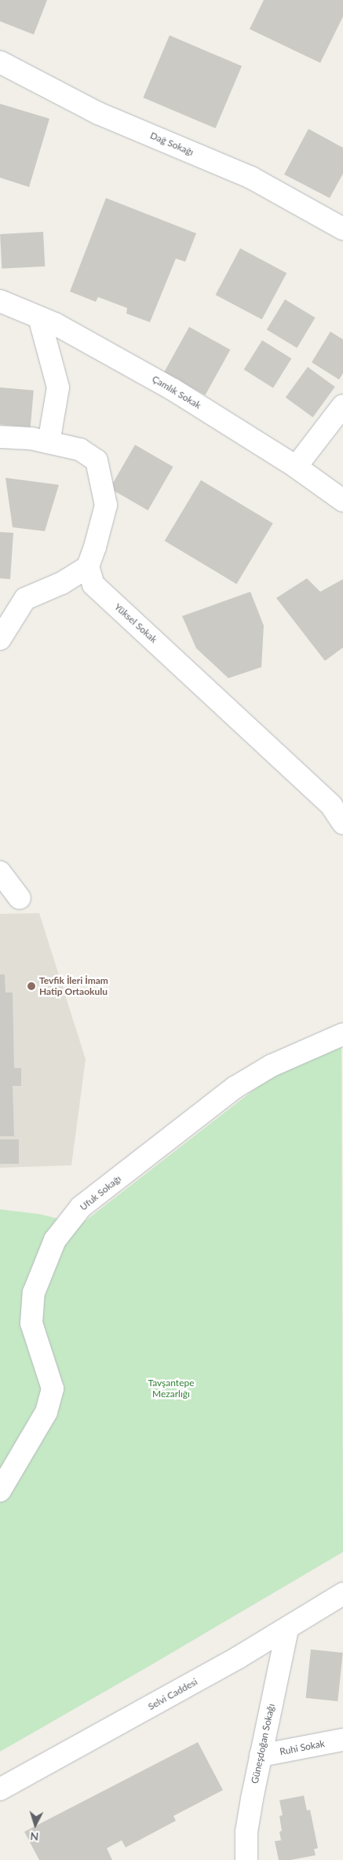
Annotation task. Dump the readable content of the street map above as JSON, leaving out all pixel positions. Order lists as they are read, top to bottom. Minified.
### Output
{"streets":{"street":["Dağ Sokağı","Çamlık Sokak","Yüksel Sokak","Ufuk Sokağı","Selvi Caddesi","Güneşdoğan Sokağı","Ruhi Sokak"]},"crossings":[["Selvi Caddesi","Güneşdoğan Sokağı"],["Güneşdoğan Sokağı","Ruhi Sokak"]],"parks":["Tavşantepe Mezarlığı"],"places":["Tevfik İleri İmam Hatip Ortaokulu"],"north":"bottom"}
